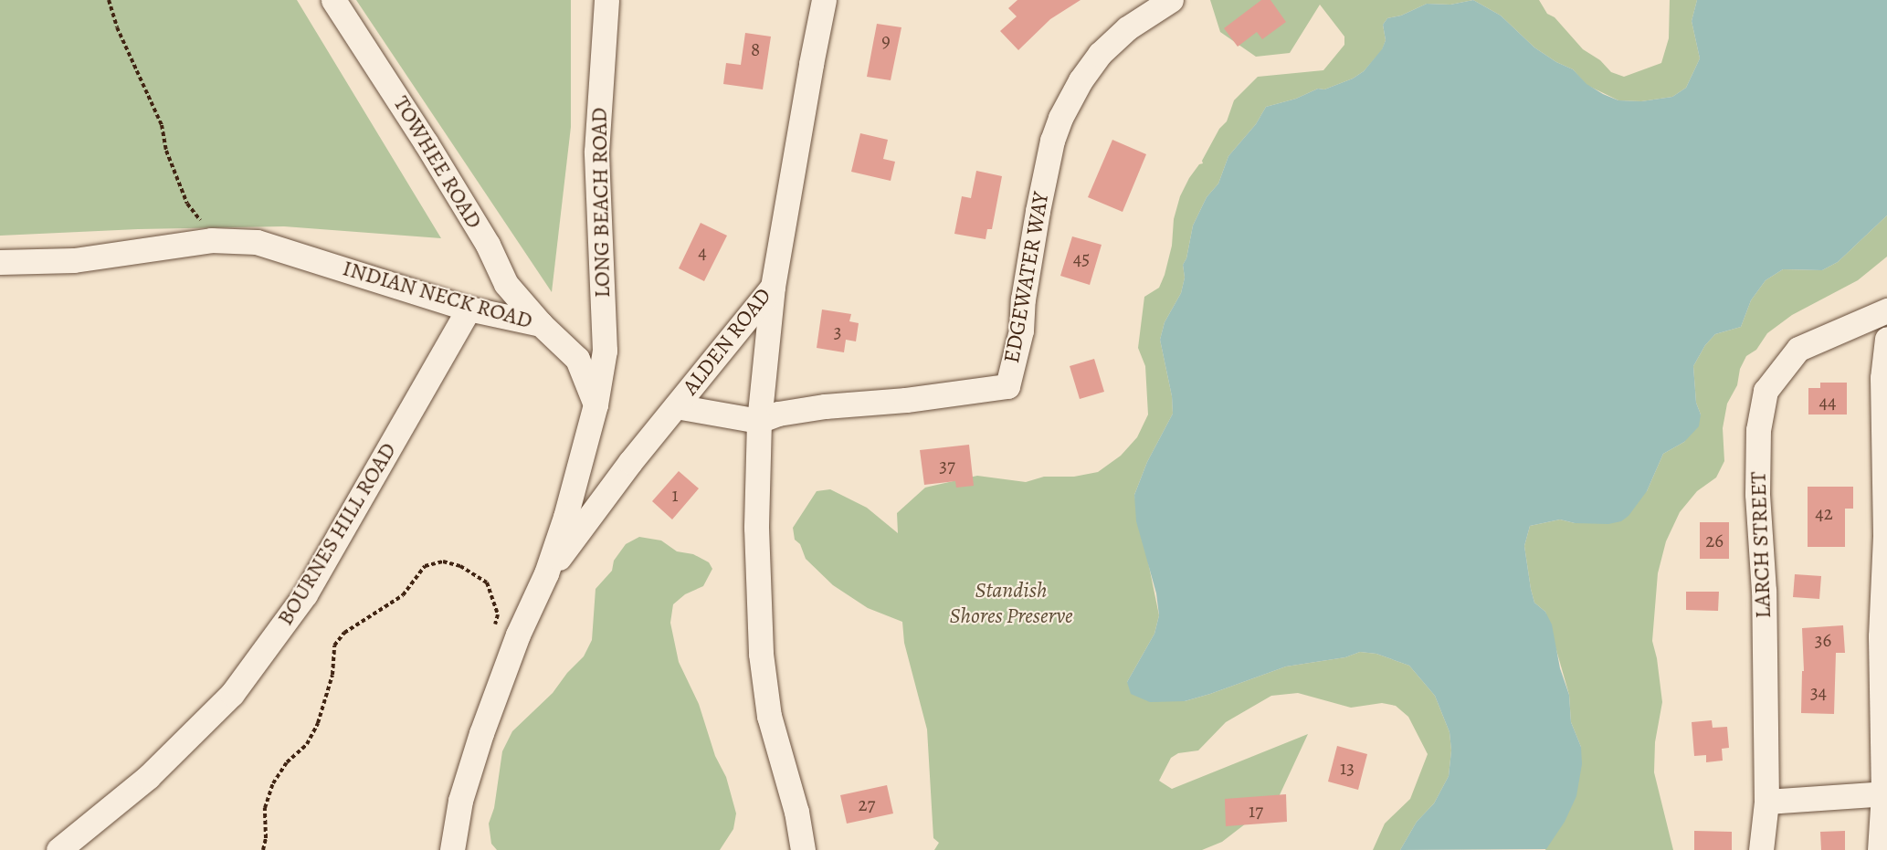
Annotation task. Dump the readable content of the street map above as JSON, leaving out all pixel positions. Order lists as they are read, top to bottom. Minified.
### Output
{"streets":{"street":["TOWHEE ROAD","LONG BEACH ROAD","EDGEWATER WAY","INDIAN NECK ROAD","ALDEN ROAD","BOURNES HILL ROAD","LARCH STREET"]},"crossings":[["TOWHEE ROAD","INDIAN NECK ROAD"],["LONG BEACH ROAD","INDIAN NECK ROAD"],["INDIAN NECK ROAD","BOURNES HILL ROAD"]],"parks":["Standish Shores Preserve"],"house_numbers":["9","8","4","45","3","44","37","1","42","26","36","34","13","27","17"]}
